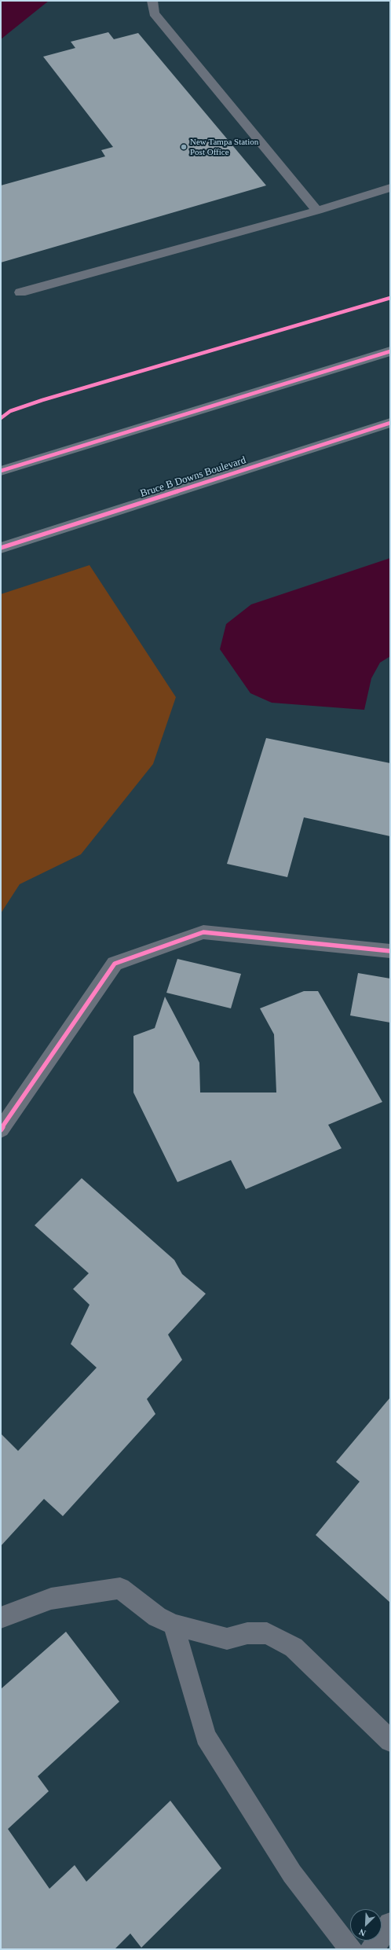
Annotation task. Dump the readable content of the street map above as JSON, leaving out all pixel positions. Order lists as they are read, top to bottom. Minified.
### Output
{"streets":{"main road":["Bruce B Downs Boulevard"]},"places":["New Tampa Station Post Office"],"north":"bottom left"}
